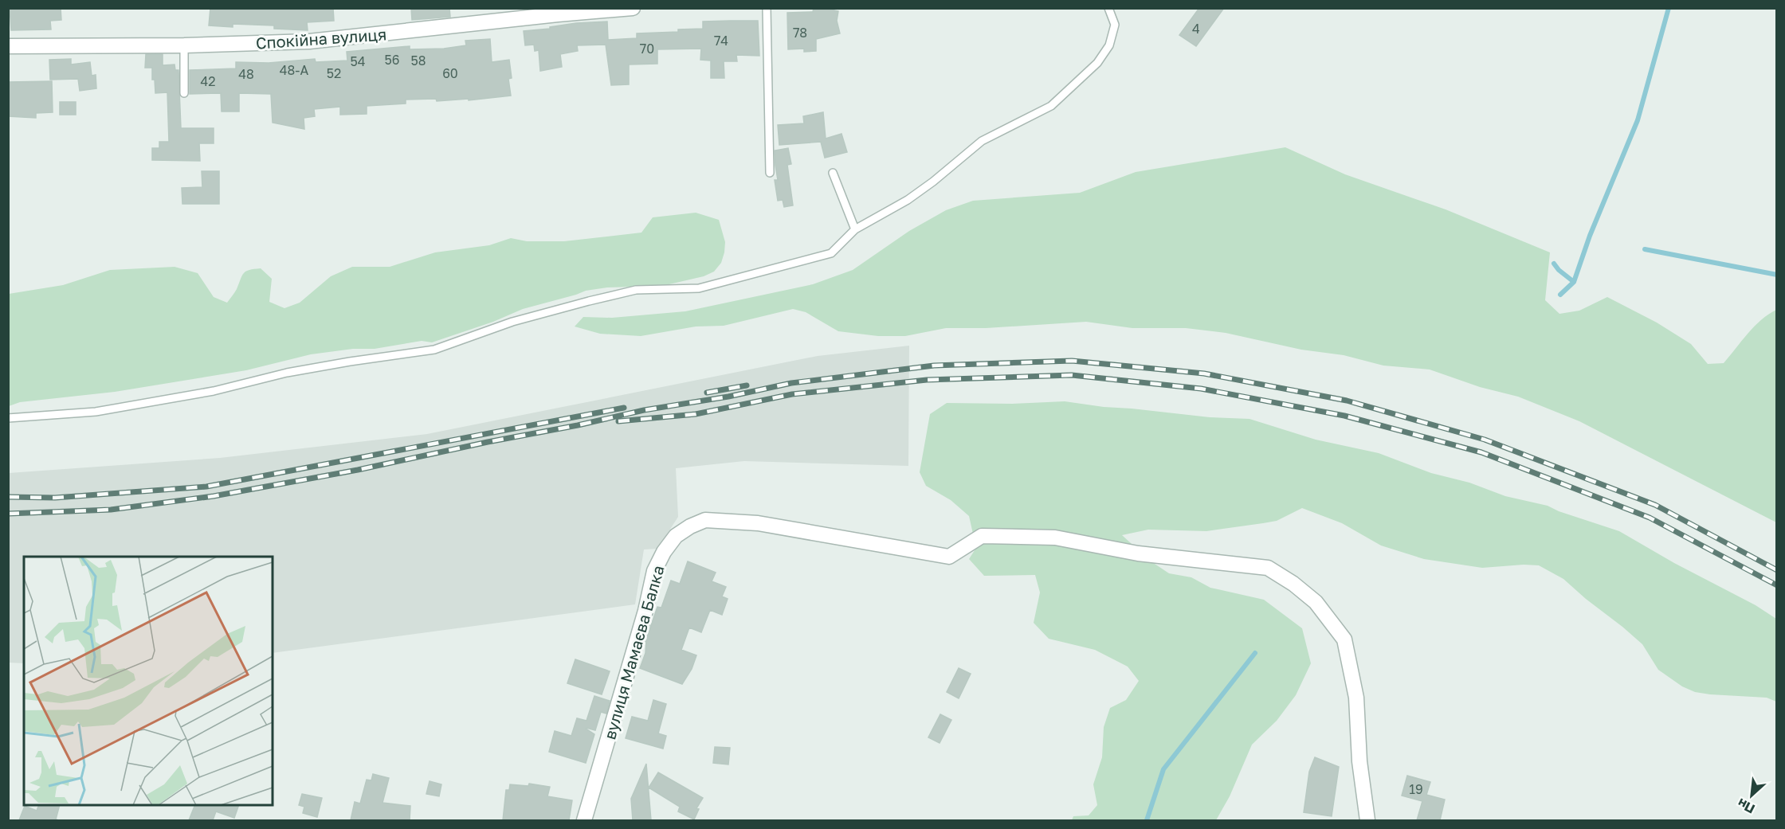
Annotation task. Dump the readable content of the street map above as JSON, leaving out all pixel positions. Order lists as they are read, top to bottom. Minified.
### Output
{"streets":{"street":["Спокійна вулиця","вулиця Мамаєва Балка"]},"house_numbers":["4","78","74","70","56","58","54","48-А","52","60","48","42","19"],"north":"bottom left"}
